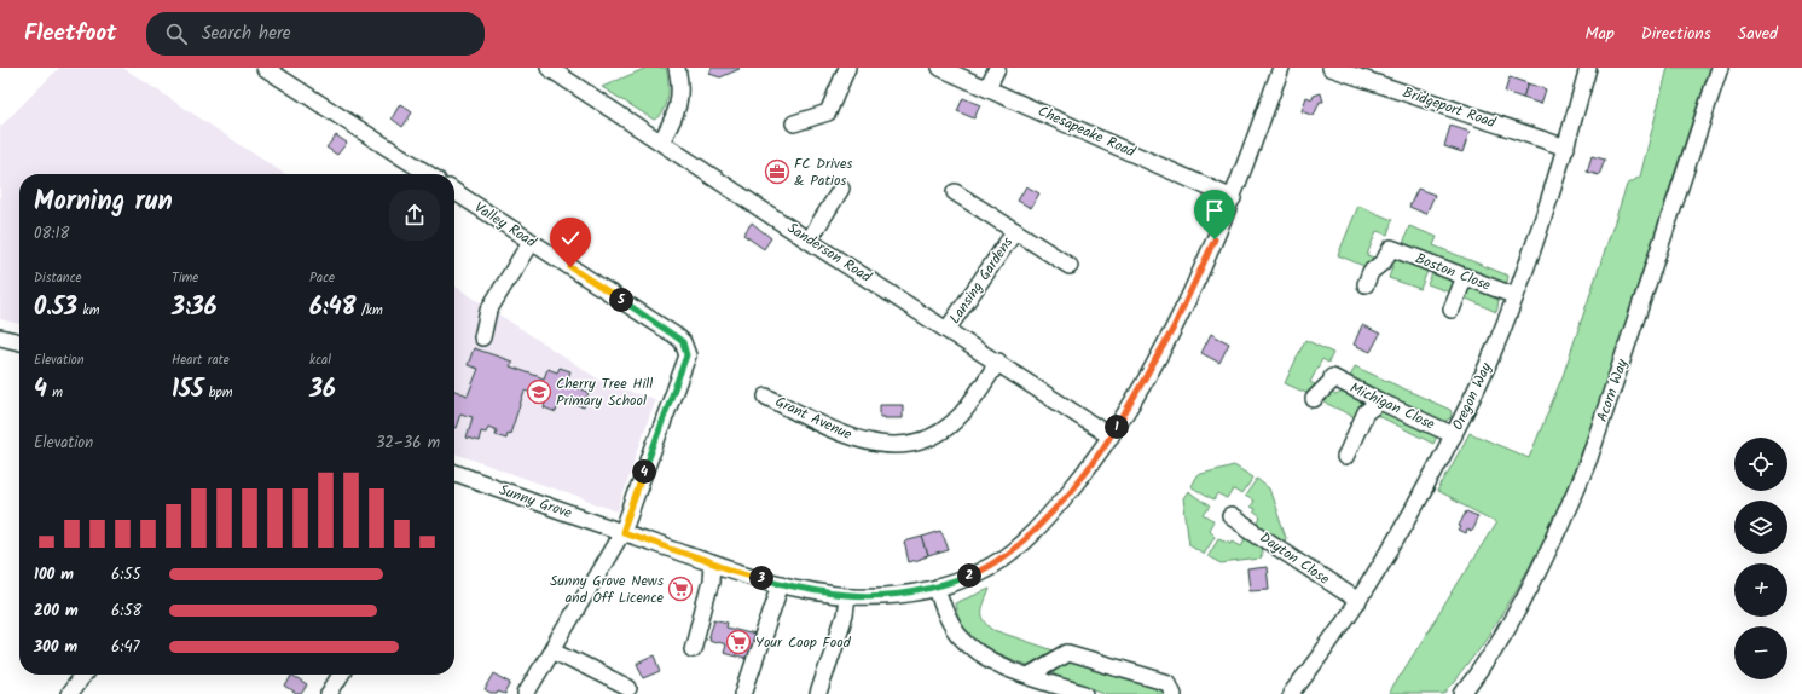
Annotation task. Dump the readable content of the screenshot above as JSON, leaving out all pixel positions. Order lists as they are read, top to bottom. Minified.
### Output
{"streets":{"street":["Bridgeport Road","Chesapeake Road","Valley Road","Sanderson Road","Boston Close","Lansing Gardens","Acorn Way","Oregon Way","Michigan Close","Grant Avenue","Sunny Grove","Dayton Close"]},"crossings":[["Bridgeport Road","Oregon Way"],["Chesapeake Road","Sunny Grove"],["Valley Road","Sunny Grove"],["Sanderson Road","Lansing Gardens"],["Sanderson Road","Grant Avenue"],["Sanderson Road","Sunny Grove"],["Boston Close","Oregon Way"],["Oregon Way","Michigan Close"],["Oregon Way","Dayton Close"]],"places":{"office":["FC Drives & Patios"],"school or university":["Cherry Tree Hill Primary School"],"supermarket":["Sunny Grove News and Off Licence","Your Coop Food"]},"page":{"header":"Fleetfoot","search":"Search here","nav":["Map","Directions","Saved"],"heading":["Morning run","08:18"],"stats":[["Distance","0.53 km"],["Time","3:36"],["Pace","6:48 /km"],["Elevation","4 m"],["Heart rate","155 bpm"],["kcal","36"]],"pins":["5","1","4","2","3"],"chart":["Elevation","32–36 m"],"map_buttons":["+","−"],"list":[{"name":"100 m","note":"6:55"},{"name":"200 m","note":"6:58"},{"name":"300 m","note":"6:47"}]}}
